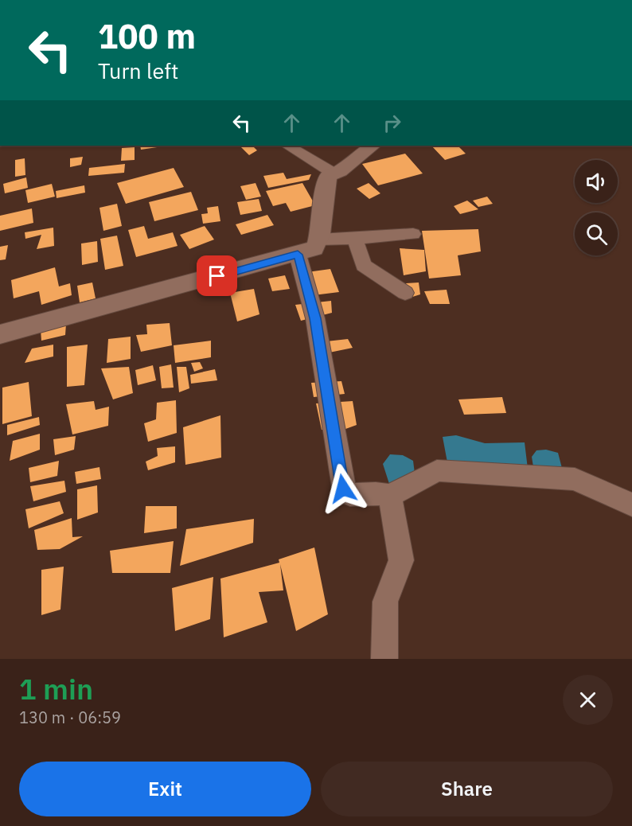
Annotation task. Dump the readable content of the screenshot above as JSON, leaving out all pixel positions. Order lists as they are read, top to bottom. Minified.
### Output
{"page":{"turn":["100 m","Turn left"],"heading":["1 min","130 m · 06:59"],"buttons":["Exit","Share"]}}
